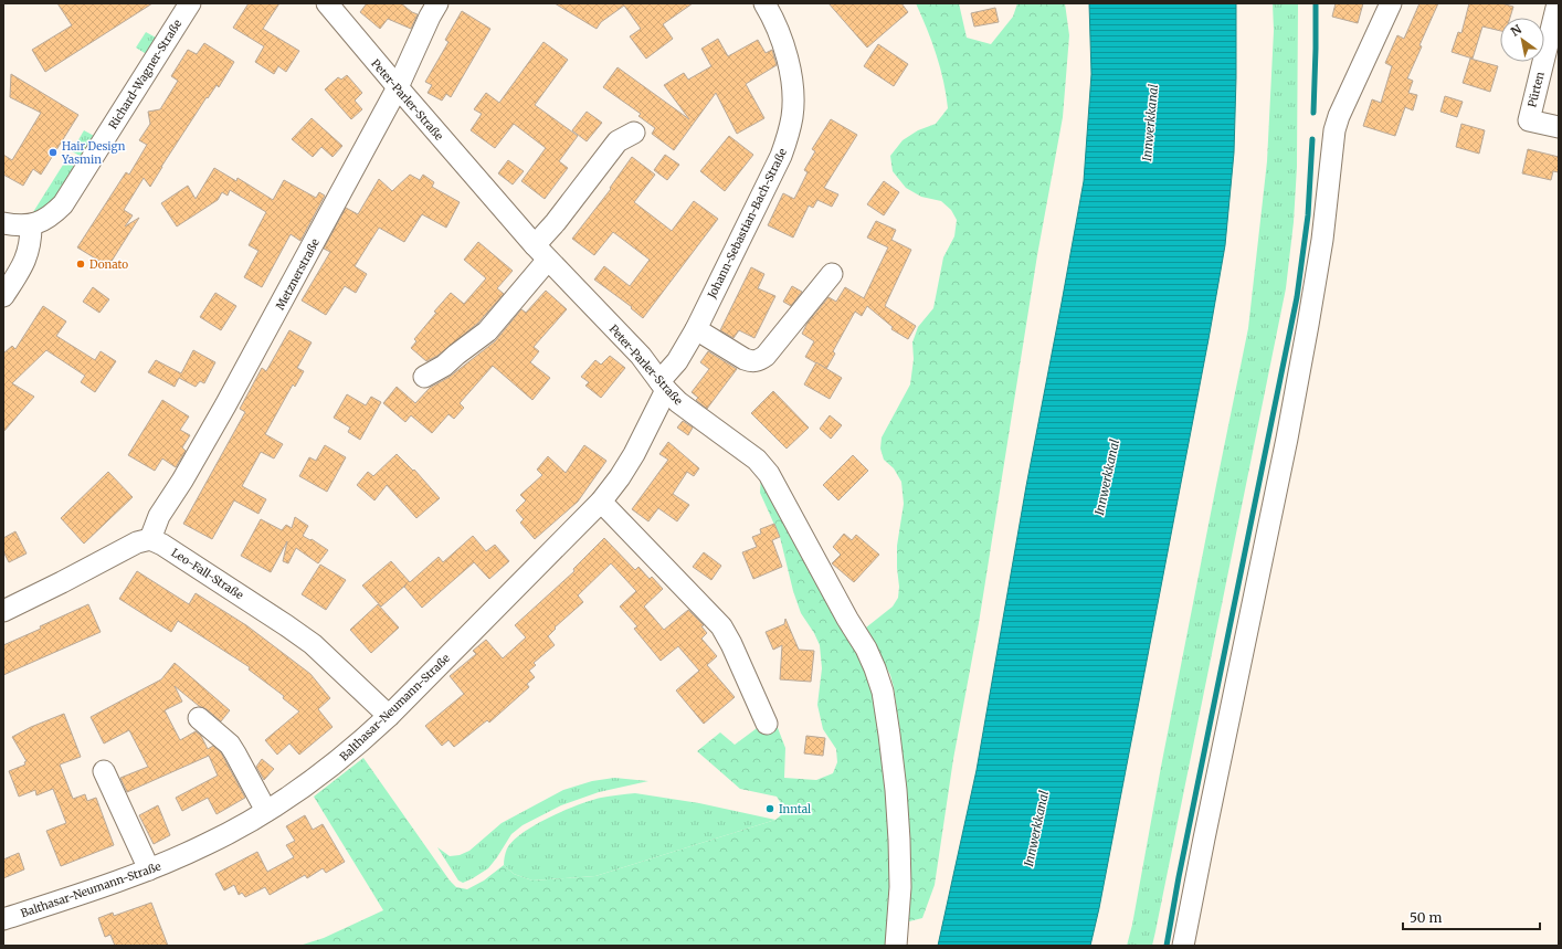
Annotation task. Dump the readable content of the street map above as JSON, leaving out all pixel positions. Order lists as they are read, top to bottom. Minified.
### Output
{"streets":{"street":["Richard-Wagner-Straße","Pürten","Peter-Parler-Straße","Johann-Sebastian-Bach-Straße","Metznerstraße","Leo-Fall-Straße","Balthasar-Neumann-Straße"]},"crossings":[["Peter-Parler-Straße","Johann-Sebastian-Bach-Straße"],["Peter-Parler-Straße","Metznerstraße"],["Peter-Parler-Straße","Balthasar-Neumann-Straße"],["Johann-Sebastian-Bach-Straße","Balthasar-Neumann-Straße"],["Metznerstraße","Leo-Fall-Straße"],["Leo-Fall-Straße","Balthasar-Neumann-Straße"]],"water":["Innwerkkanal"],"places":["Hair Design Yasmin","Donato","Inntal"],"scale_bar":"50 m","north":"top left"}
